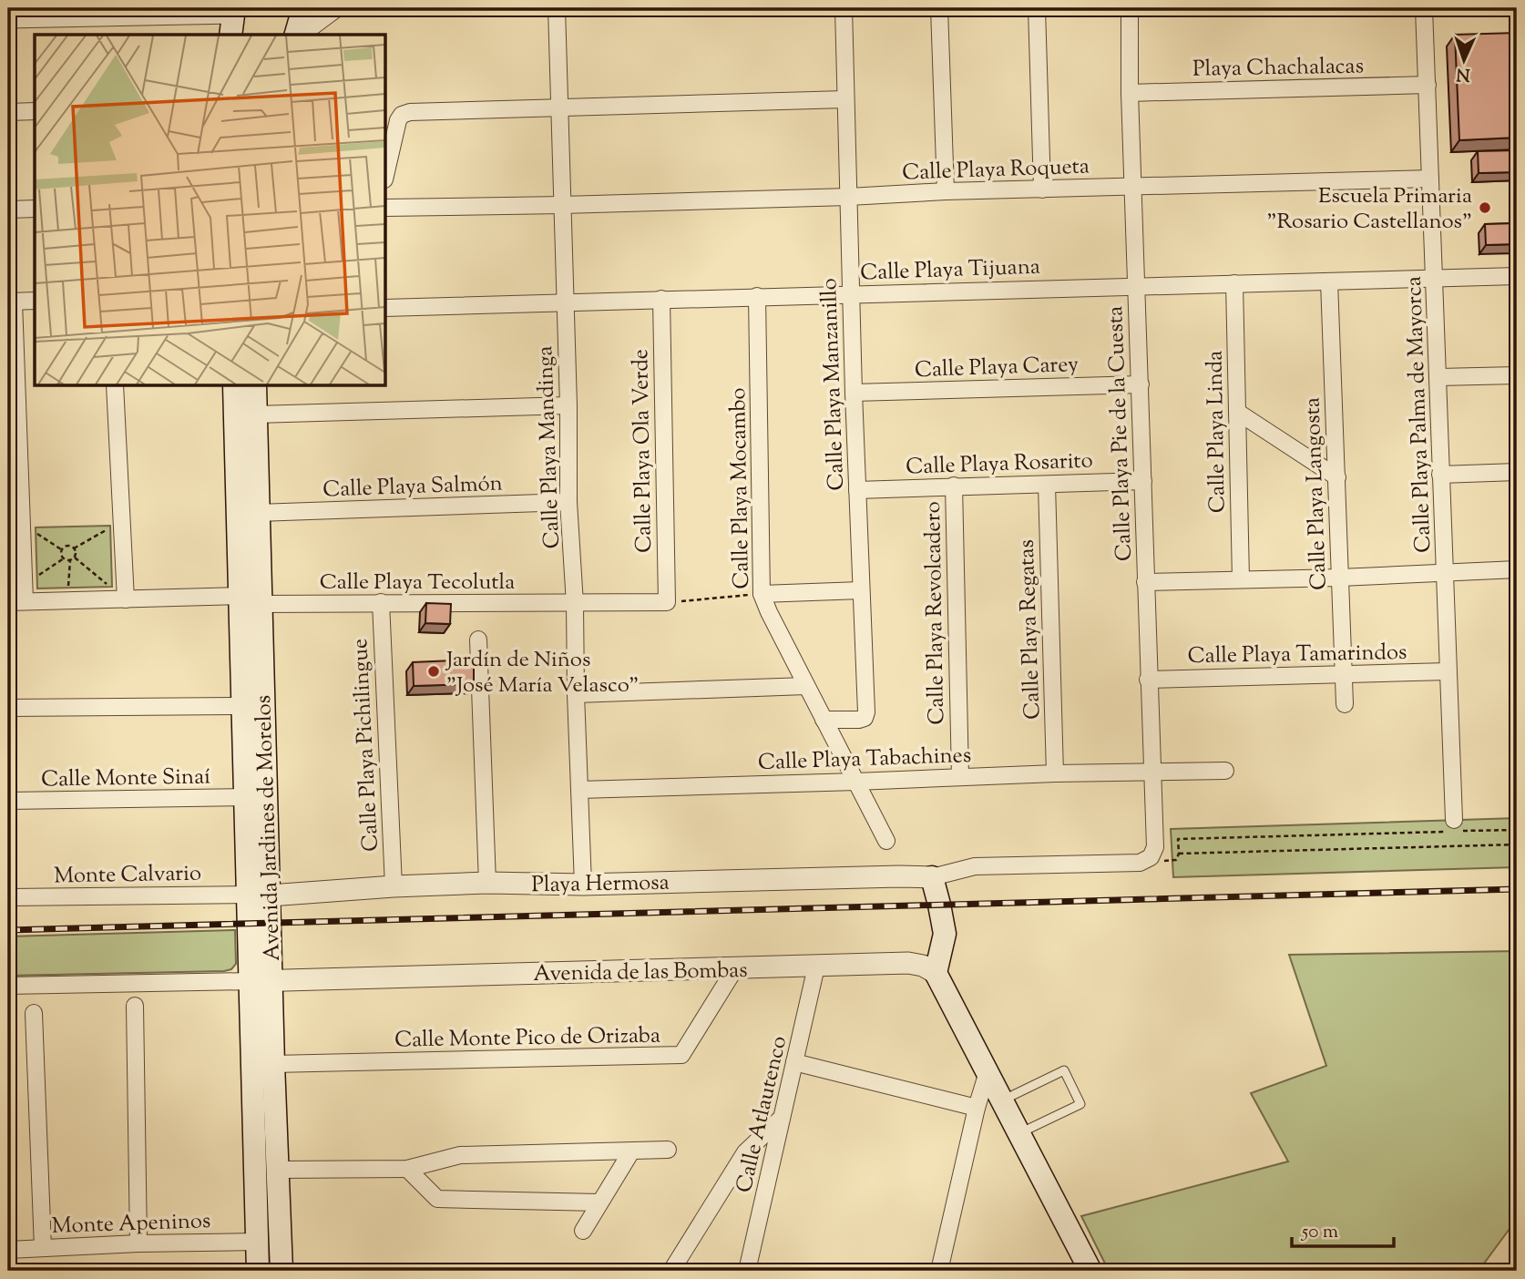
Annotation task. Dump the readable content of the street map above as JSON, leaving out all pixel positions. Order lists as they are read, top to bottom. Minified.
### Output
{"streets":{"main road":["Avenida Jardines de Morelos"],"street":["Playa Chachalacas","Calle Playa Roqueta","Calle Playa Tijuana","Calle Playa Carey","Calle Playa Manzanillo","Calle Playa Palma de Mayorca","Calle Playa Linda","Calle Playa Pie de la Cuesta","Calle Playa Mandinga","Calle Playa Ola Verde","Calle Playa Rosarito","Calle Playa Salmón","Calle Playa Mocambo","Calle Playa Langosta","Calle Playa Tecolutla","Calle Playa Revolcadero","Calle Playa Regatas","Calle Playa Tamarindos","Calle Playa Pichilingue","Calle Playa Tabachines","Calle Monte Sinaí","Monte Calvario","Playa Hermosa","Avenida de las Bombas","Calle Monte Pico de Orizaba","Calle Atlautenco","Monte Apeninos"]},"crossings":[["Playa Chachalacas","Calle Playa Palma de Mayorca"],["Playa Chachalacas","Calle Playa Pie de la Cuesta"],["Calle Playa Roqueta","Calle Playa Manzanillo"],["Calle Playa Roqueta","Calle Playa Palma de Mayorca"],["Calle Playa Roqueta","Calle Playa Pie de la Cuesta"],["Calle Playa Roqueta","Calle Playa Mandinga"],["Calle Playa Tijuana","Calle Playa Manzanillo"],["Calle Playa Tijuana","Calle Playa Palma de Mayorca"],["Calle Playa Tijuana","Calle Playa Linda"],["Calle Playa Tijuana","Calle Playa Pie de la Cuesta"],["Calle Playa Tijuana","Calle Playa Mandinga"],["Calle Playa Tijuana","Calle Playa Ola Verde"],["Calle Playa Tijuana","Calle Playa Mocambo"],["Calle Playa Tijuana","Calle Playa Langosta"],["Calle Playa Carey","Calle Playa Manzanillo"],["Calle Playa Carey","Calle Playa Pie de la Cuesta"],["Calle Playa Manzanillo","Calle Playa Rosarito"],["Calle Playa Manzanillo","Calle Playa Mocambo"],["Calle Playa Palma de Mayorca","Calle Playa Tamarindos"],["Calle Playa Pie de la Cuesta","Calle Playa Rosarito"],["Calle Playa Pie de la Cuesta","Calle Playa Tamarindos"],["Calle Playa Pie de la Cuesta","Calle Playa Tabachines"],["Calle Playa Pie de la Cuesta","Playa Hermosa"],["Calle Playa Mandinga","Calle Playa Salmón"],["Calle Playa Mandinga","Calle Playa Tecolutla"],["Calle Playa Mandinga","Calle Playa Tabachines"],["Calle Playa Mandinga","Playa Hermosa"],["Calle Playa Ola Verde","Calle Playa Tecolutla"],["Calle Playa Rosarito","Calle Playa Revolcadero"],["Calle Playa Rosarito","Calle Playa Regatas"],["Calle Playa Salmón","Avenida Jardines de Morelos"],["Calle Playa Mocambo","Calle Playa Tabachines"],["Calle Playa Langosta","Calle Playa Tamarindos"],["Calle Playa Tecolutla","Calle Playa Pichilingue"],["Calle Playa Tecolutla","Avenida Jardines de Morelos"],["Calle Playa Revolcadero","Calle Playa Tabachines"],["Calle Playa Regatas","Calle Playa Tabachines"],["Calle Playa Pichilingue","Playa Hermosa"],["Calle Monte Sinaí","Avenida Jardines de Morelos"],["Avenida Jardines de Morelos","Monte Calvario"],["Avenida Jardines de Morelos","Playa Hermosa"],["Avenida Jardines de Morelos","Avenida de las Bombas"],["Avenida Jardines de Morelos","Calle Monte Pico de Orizaba"],["Avenida Jardines de Morelos","Monte Apeninos"],["Monte Calvario","Playa Hermosa"],["Avenida de las Bombas","Calle Monte Pico de Orizaba"],["Avenida de las Bombas","Calle Atlautenco"]],"places":["Escuela Primaria \"Rosario Castellanos\"","Jardín de Niños \"José María Velasco\""],"scale_bar":"50 m","north":"bottom"}
